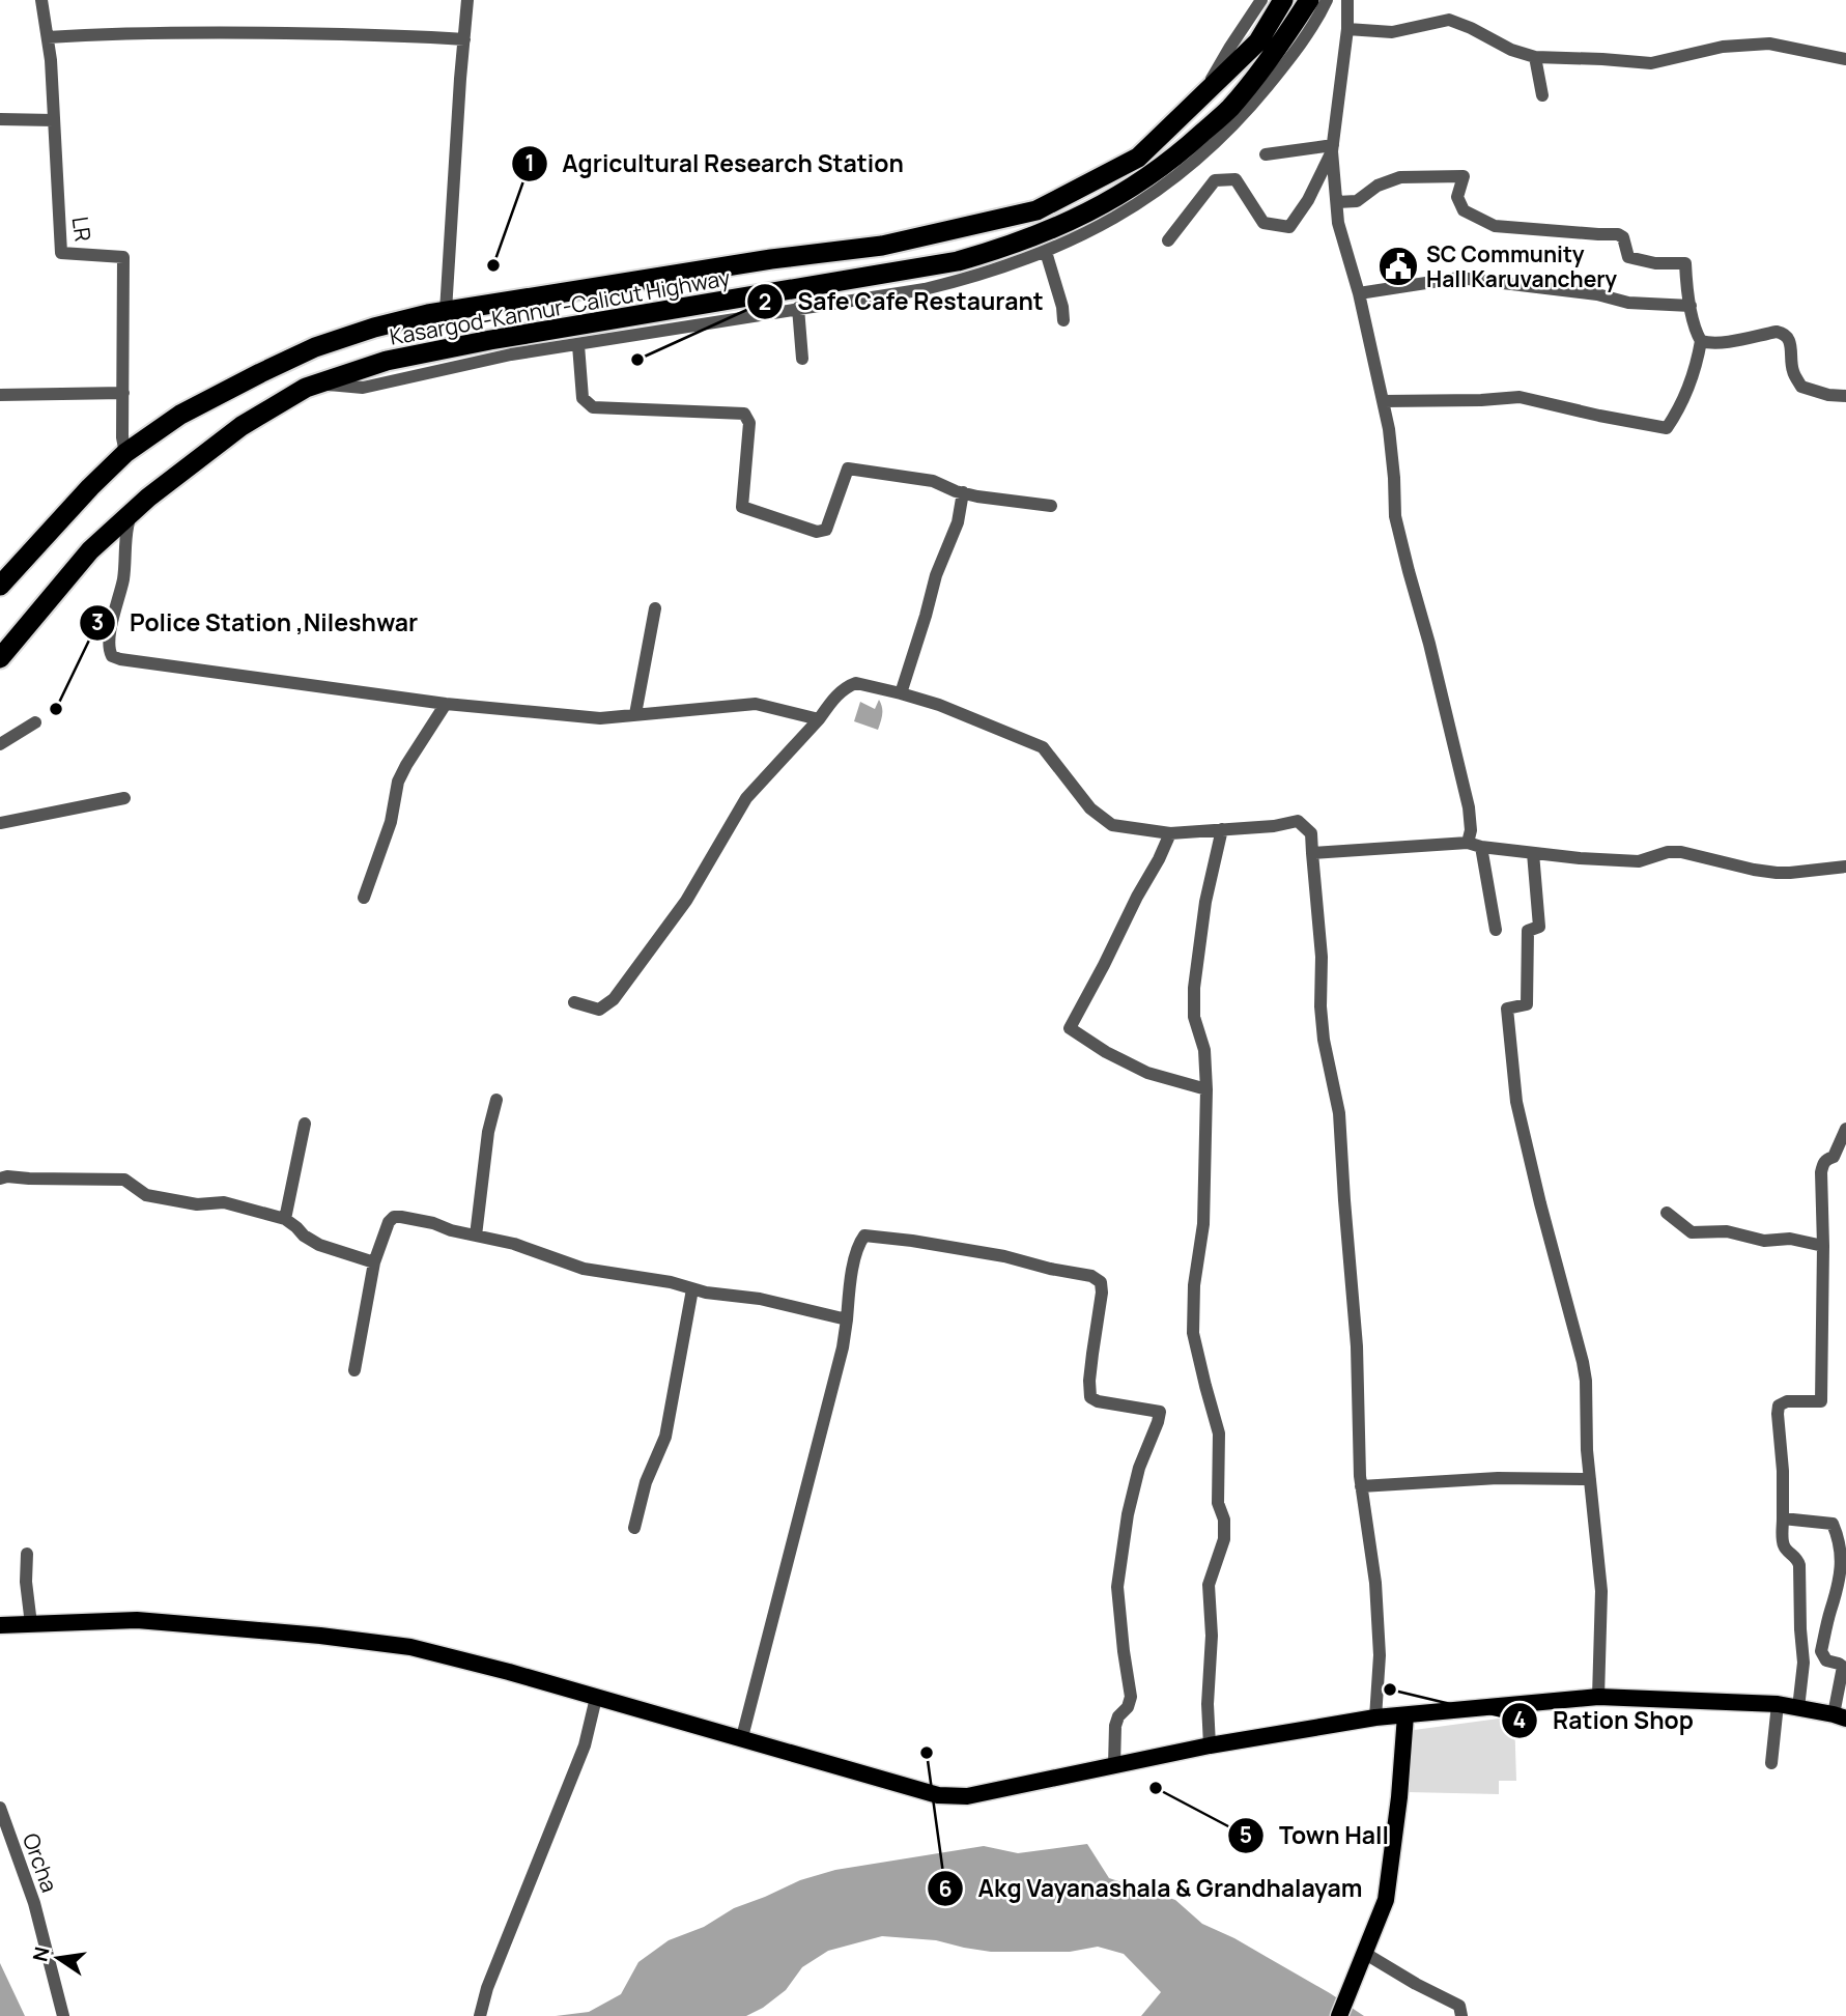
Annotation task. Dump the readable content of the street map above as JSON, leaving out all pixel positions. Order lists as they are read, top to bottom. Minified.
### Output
{"streets":{"highway":["Kasargod-Kannur-Calicut Highway"],"street":["LR","Orcha"]},"crossings":[["LR","Kasargod-Kannur-Calicut Highway"]],"places":{"other":["Agricultural Research Station","Safe Cafe Restaurant","Police Station ,Nileshwar","Ration Shop","Akg Vayanashala & Grandhalayam","Town Hall"],"public building":["SC Community Hall Karuvanchery"]},"north":"left"}
